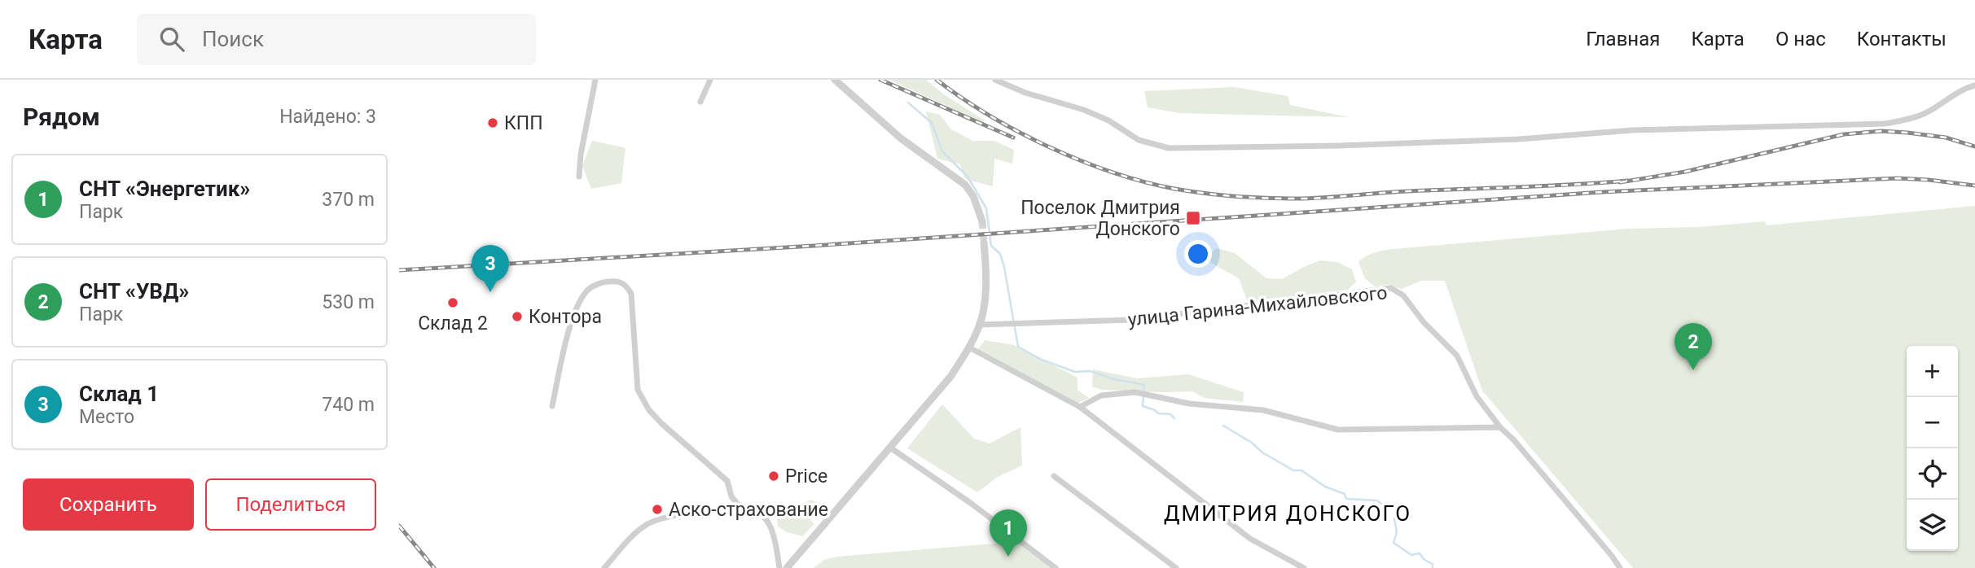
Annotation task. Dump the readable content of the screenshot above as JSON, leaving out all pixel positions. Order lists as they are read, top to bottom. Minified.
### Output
{"streets":{"street":["улица Гарина-Михайловского"]},"districts":["ДМИТРИЯ ДОНСКОГО"],"places":{"other":["КПП","Склад 2","Контора","Price","Аско-страхование"],"transit":["Поселок Дмитрия Донского"]},"page":{"header":"Карта","search":"Поиск","nav":["Главная","Карта","О нас","Контакты"],"heading":["Рядом","Найдено: 3"],"list":[{"mark":"1","name":"СНТ «Энергетик»","note":"Парк","value":"370 m"},{"mark":"2","name":"СНТ «УВД»","note":"Парк","value":"530 m"},{"mark":"3","name":"Склад 1","note":"Место","value":"740 m"}],"pins":["3","2","1"],"map_buttons":["+","−"],"buttons":["Сохранить","Поделиться"]}}
